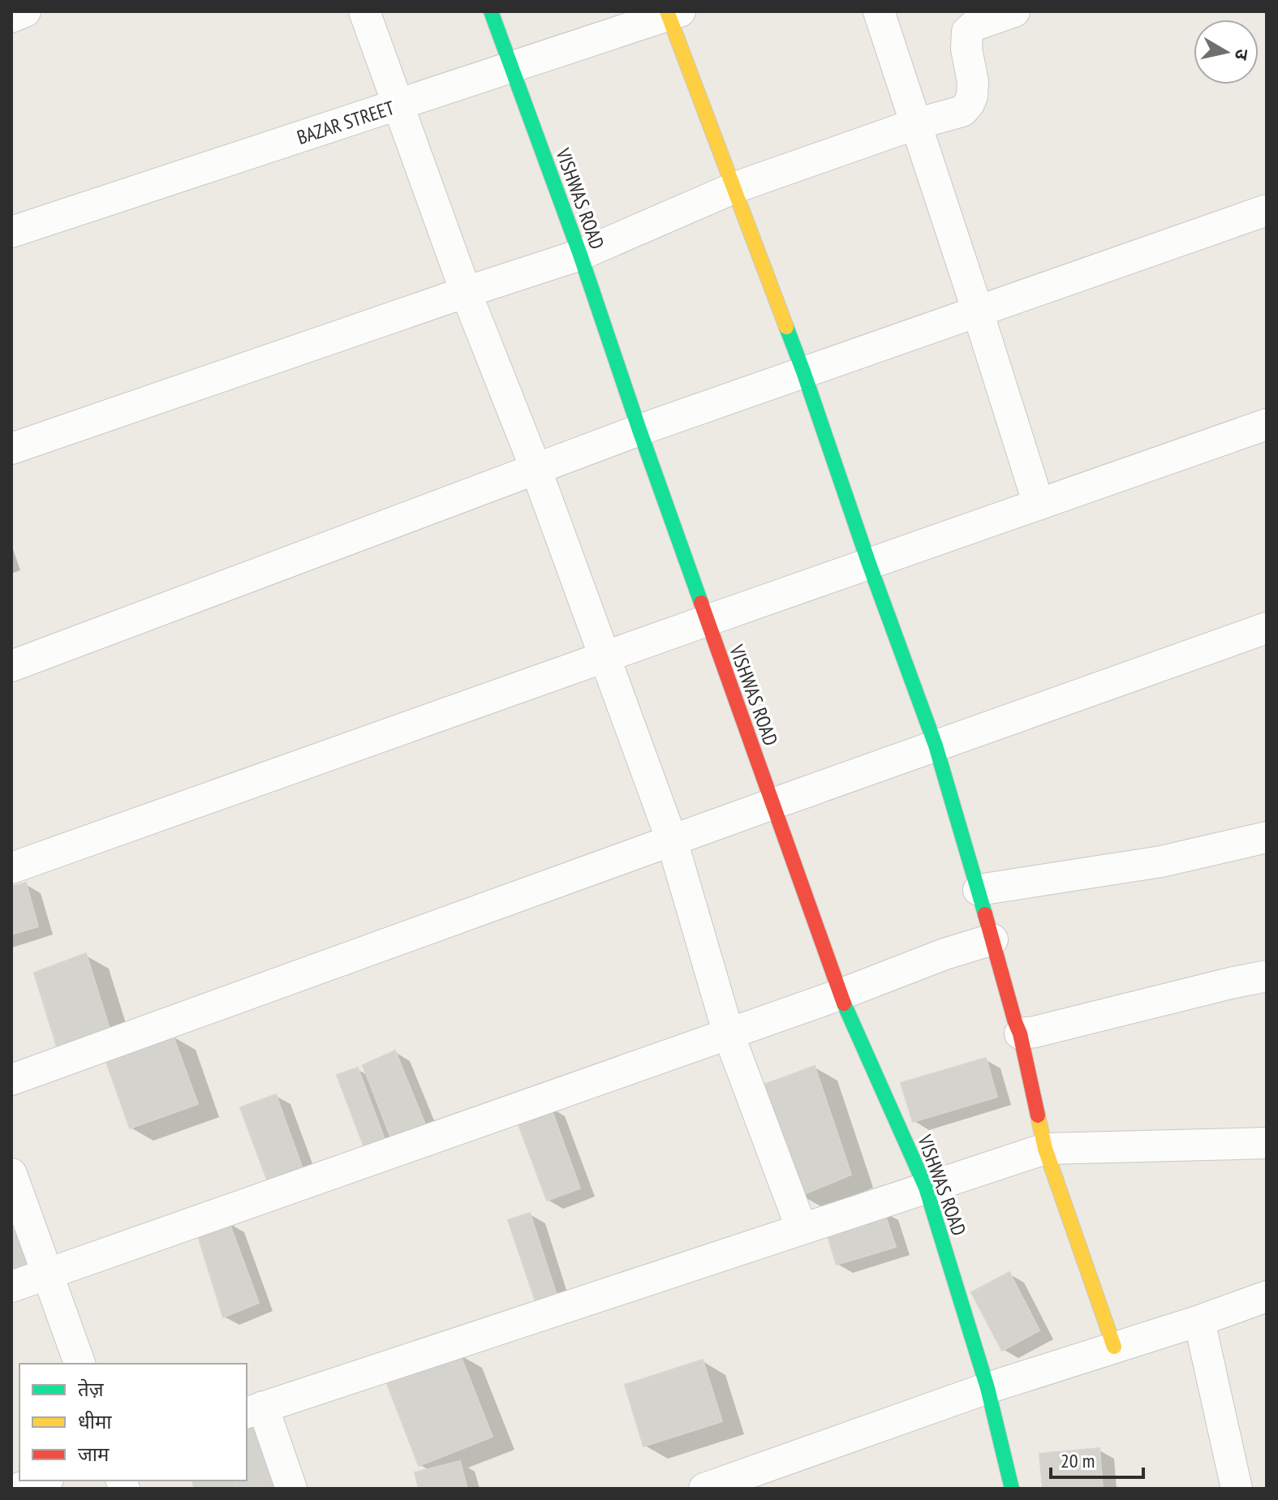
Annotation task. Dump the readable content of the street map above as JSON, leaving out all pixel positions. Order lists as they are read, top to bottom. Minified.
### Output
{"streets":{"street":["BAZAR STREET","VISHWAS ROAD"]},"crossings":[["BAZAR STREET","VISHWAS ROAD"]],"legend":["तेज़","धीमा","जाम"],"scale_bar":"20 m","north":"right"}
